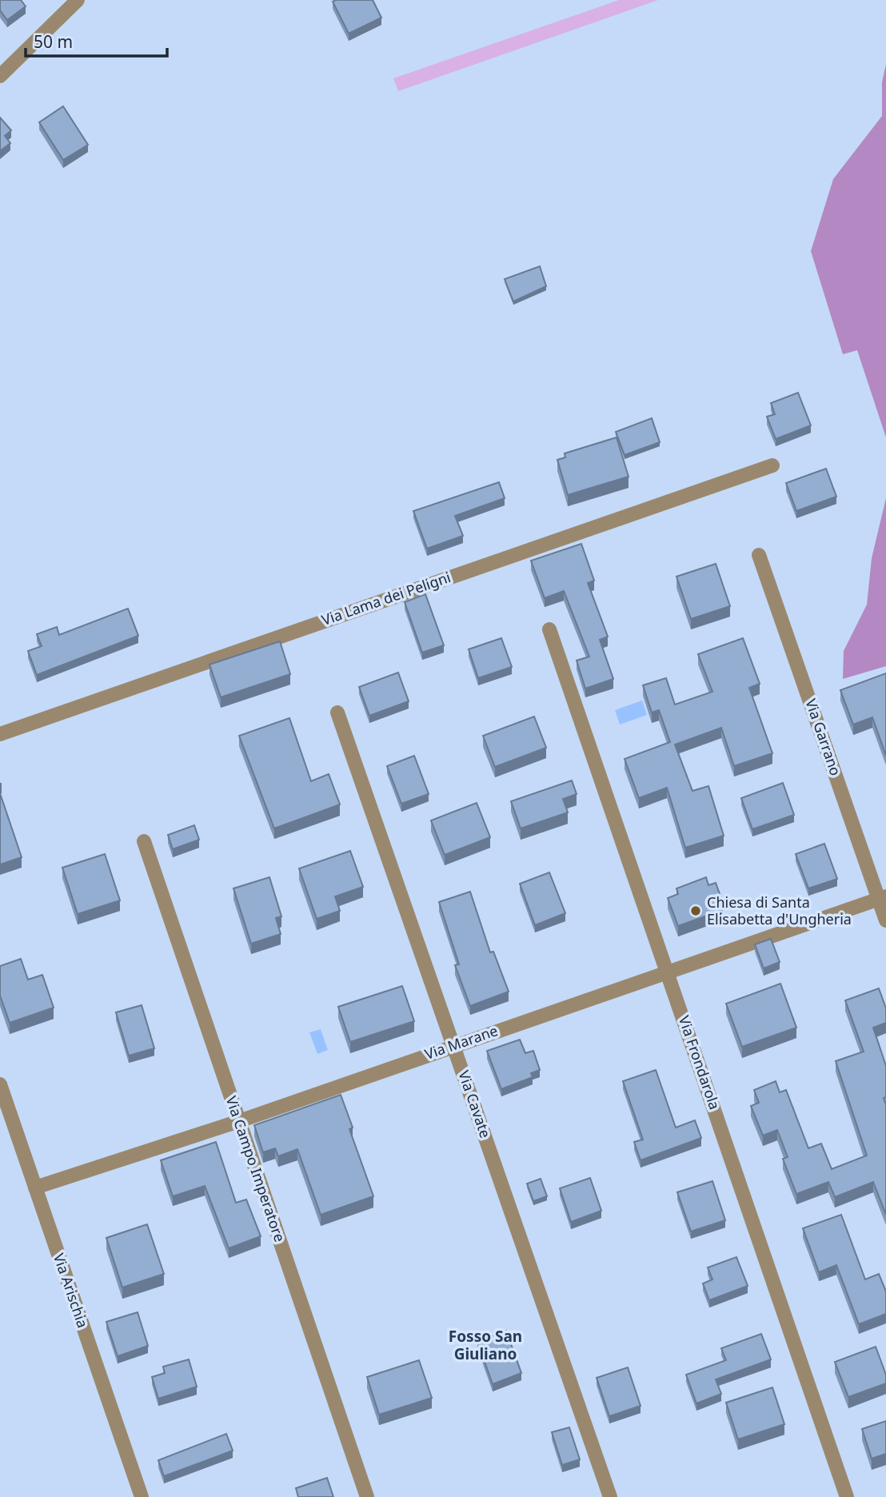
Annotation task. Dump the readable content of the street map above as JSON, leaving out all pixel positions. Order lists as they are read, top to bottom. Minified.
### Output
{"streets":{"street":["Via Lama dei Peligni","Via Garrano","Via Marane","Via Frondarola","Via Cavate","Via Campo Imperatore","Via Arischia"]},"crossings":[["Via Garrano","Via Marane"],["Via Marane","Via Frondarola"],["Via Marane","Via Cavate"],["Via Marane","Via Campo Imperatore"],["Via Marane","Via Arischia"]],"districts":["Fosso San Giuliano"],"places":["Chiesa di Santa Elisabetta d'Ungheria"],"scale_bar":"50 m"}
